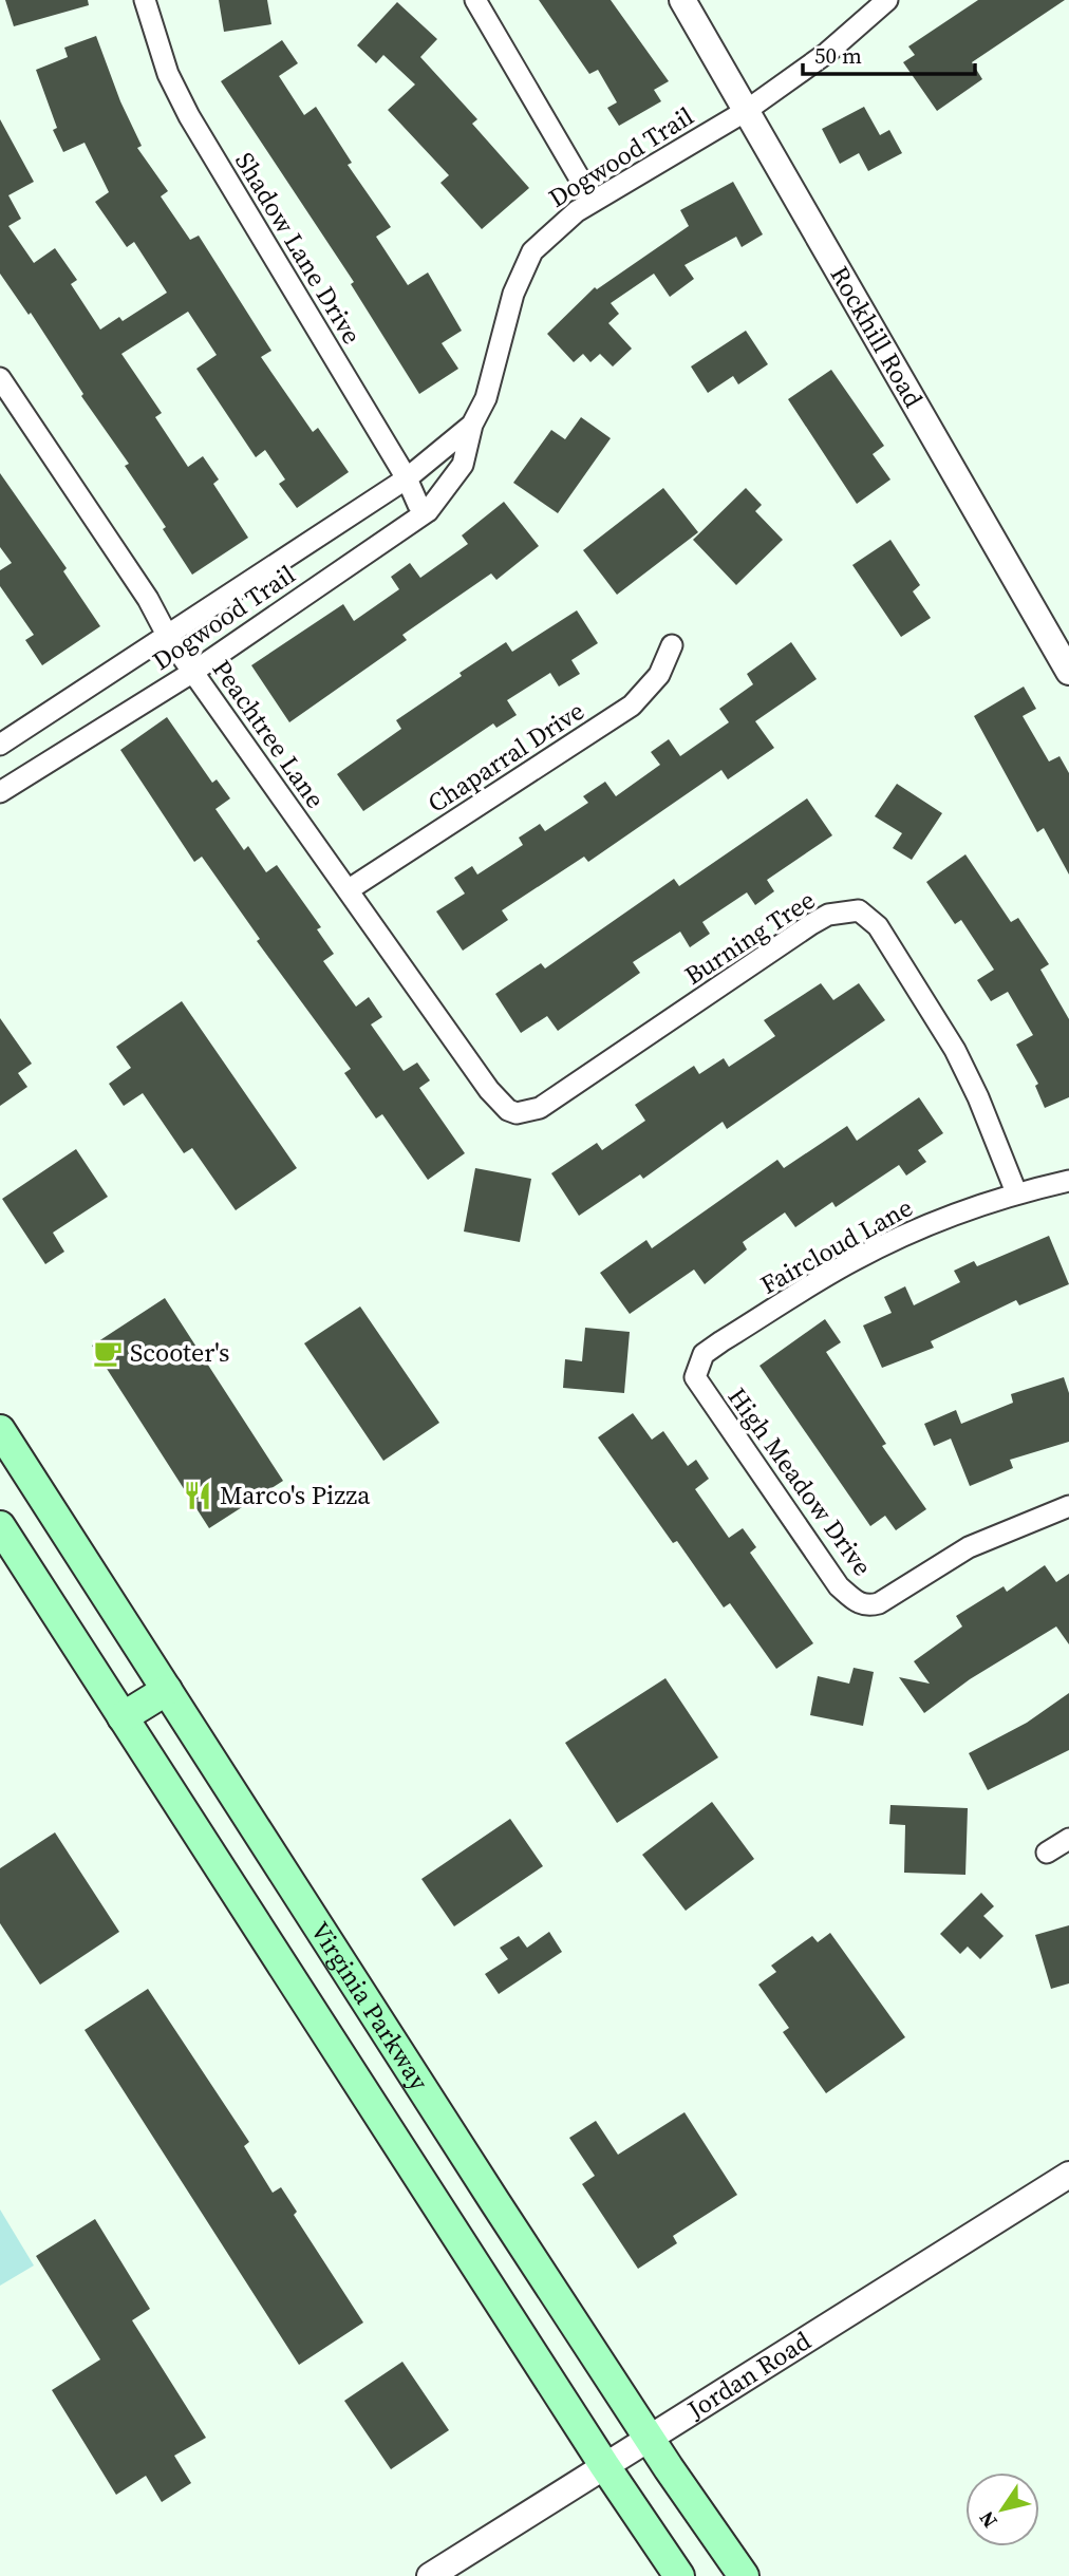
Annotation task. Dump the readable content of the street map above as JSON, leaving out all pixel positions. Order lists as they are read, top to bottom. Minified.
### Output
{"streets":{"main road":["Virginia Parkway"],"street":["Dogwood Trail","Shadow Lane Drive","Rockhill Road","Peachtree Lane","Chaparral Drive","Burning Tree","Faircloud Lane","High Meadow Drive","Jordan Road"]},"crossings":[["Dogwood Trail","Shadow Lane Drive"],["Dogwood Trail","Rockhill Road"],["Dogwood Trail","Peachtree Lane"],["Peachtree Lane","Chaparral Drive"],["Peachtree Lane","Burning Tree"],["Burning Tree","Faircloud Lane"],["Faircloud Lane","High Meadow Drive"],["Virginia Parkway","Jordan Road"]],"places":{"cafe":["Scooter's"],"restaurant":["Marco's Pizza"]},"scale_bar":"50 m","north":"bottom left"}
